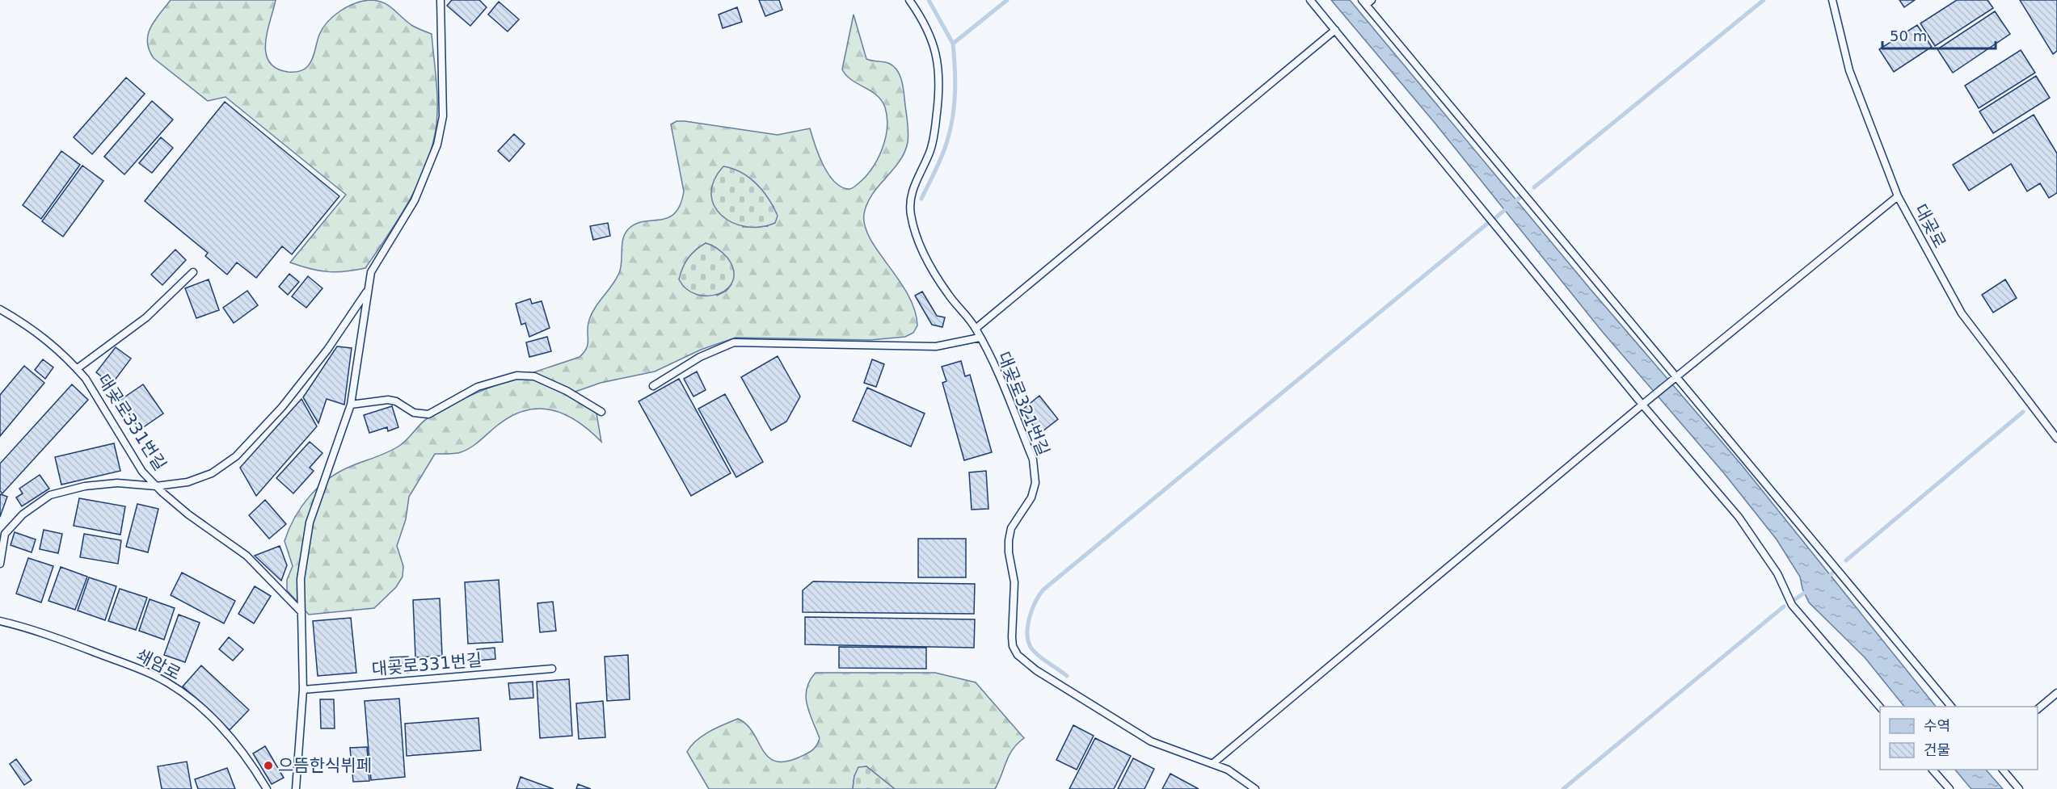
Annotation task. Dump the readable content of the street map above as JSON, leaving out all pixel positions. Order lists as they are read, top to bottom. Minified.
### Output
{"streets":{"lane":["대곶로","대곶로321번길","대곶로331번길","쇄암로"]},"places":["으뜸한식뷔페"],"legend":["수역","건물"],"scale_bar":"50 m"}
